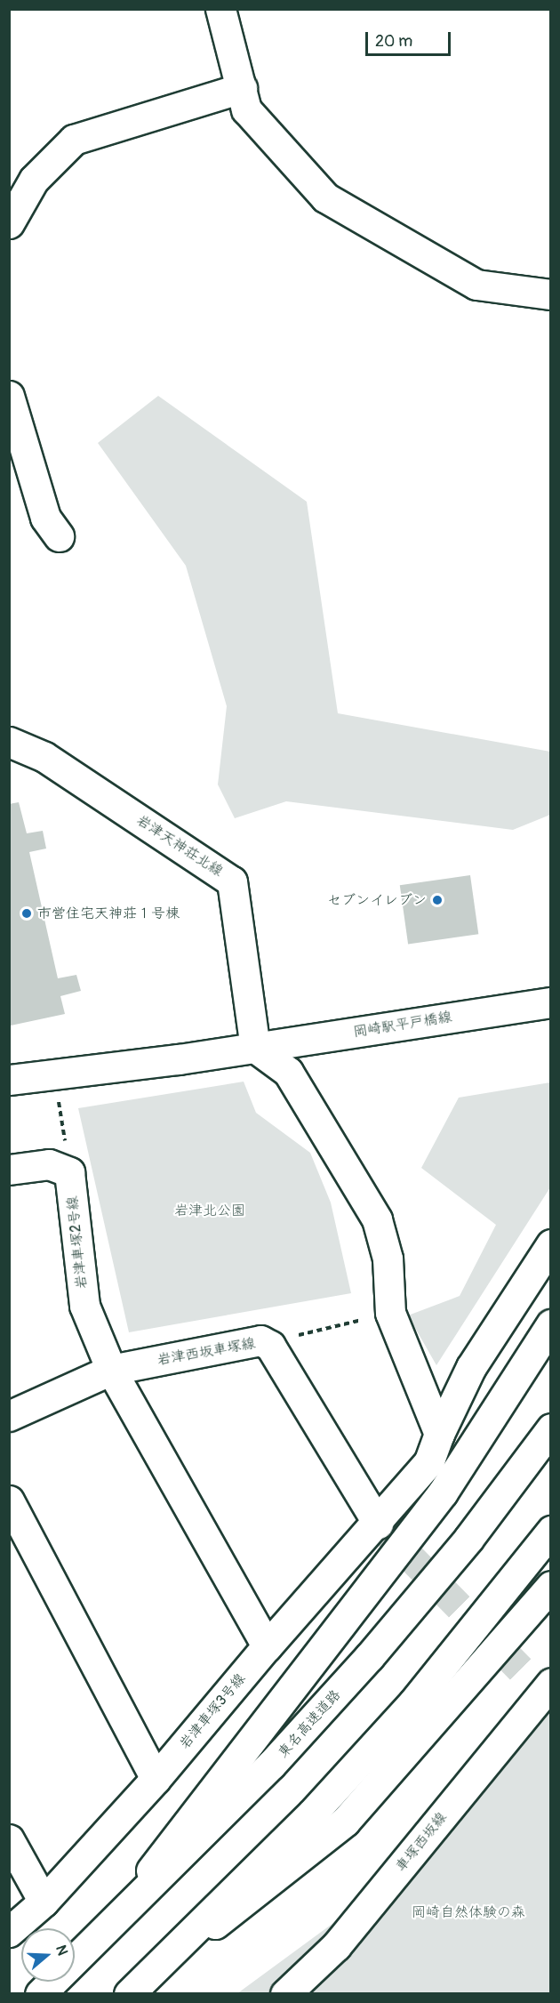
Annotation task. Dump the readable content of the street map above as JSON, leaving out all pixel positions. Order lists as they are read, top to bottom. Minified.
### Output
{"streets":{"main road":["岩津天神荘北線","岡崎駅平戸橋線","岩津車塚2号線","岩津西坂車塚線","岩津車塚3号線","東名高速道路","車塚西坂線"]},"crossings":[["岩津天神荘北線","岡崎駅平戸橋線"],["岩津車塚2号線","岩津西坂車塚線"],["岩津西坂車塚線","岩津車塚3号線"]],"parks":["岩津北公園","岡崎自然体験の森"],"places":["セブンイレブン","市営住宅天神荘１号棟"],"scale_bar":"20 m","north":"right"}
